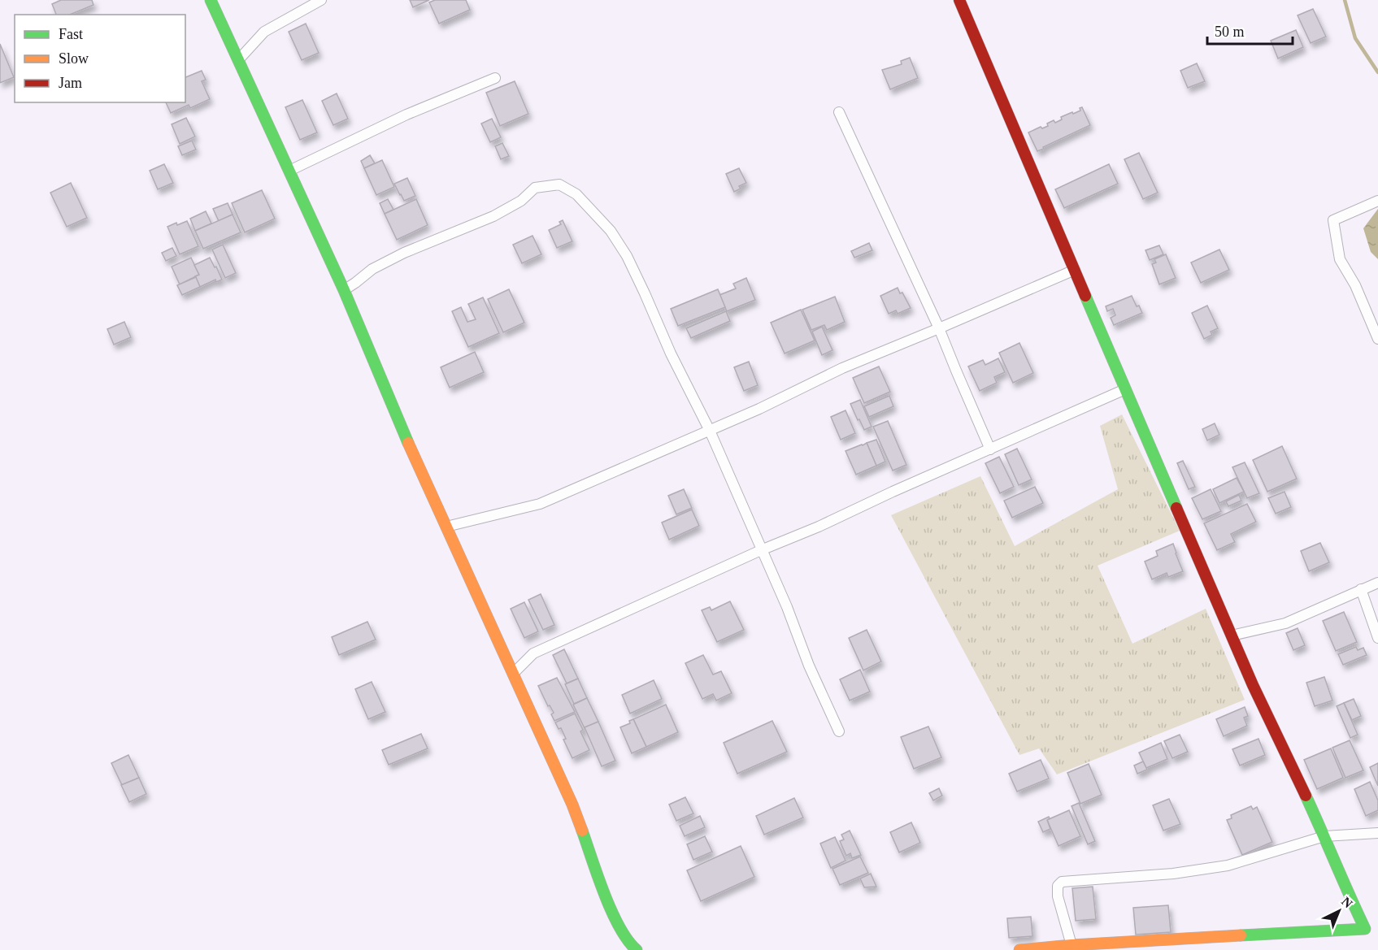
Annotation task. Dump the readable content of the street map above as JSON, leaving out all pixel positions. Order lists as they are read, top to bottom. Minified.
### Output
{"legend":["Fast","Slow","Jam"],"scale_bar":"50 m","north":"top right"}
